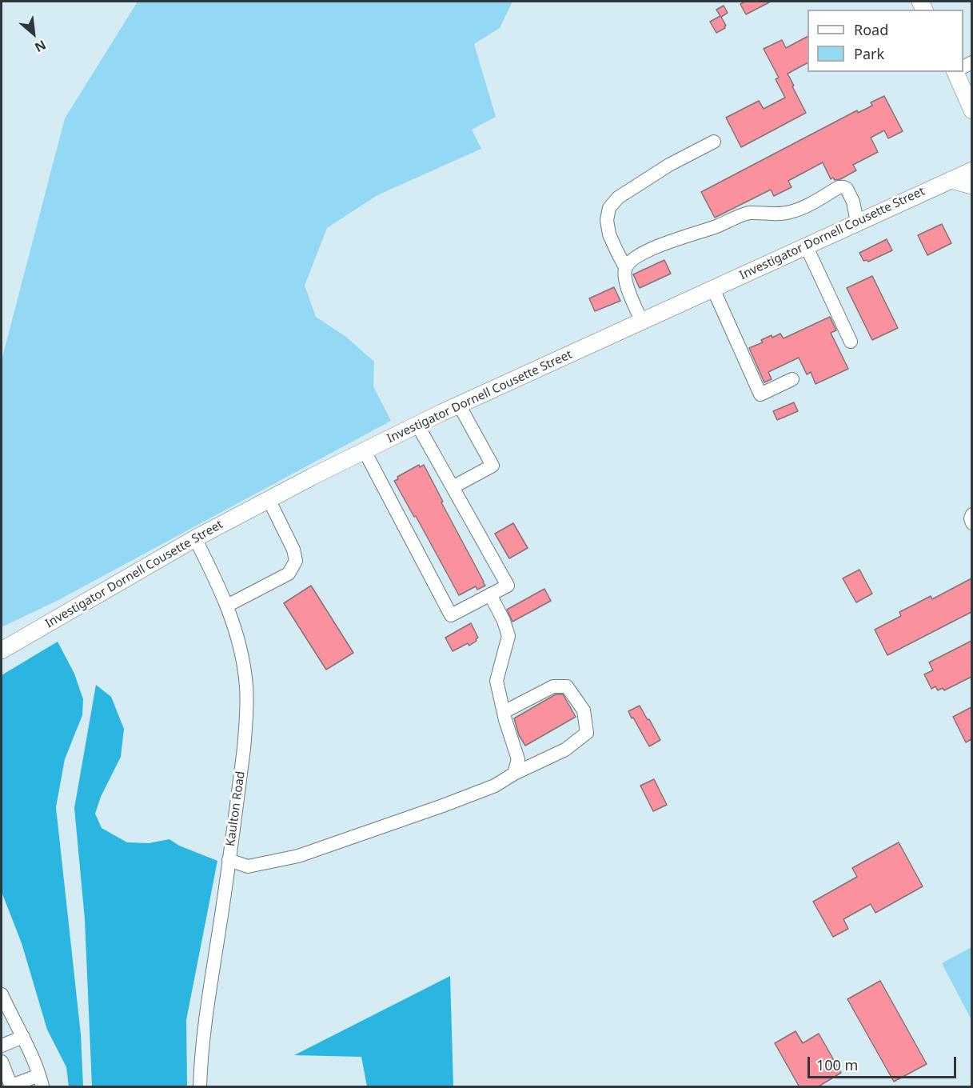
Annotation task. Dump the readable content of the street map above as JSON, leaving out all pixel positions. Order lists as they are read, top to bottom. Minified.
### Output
{"streets":{"main road":["Investigator Dornell Cousette Street"],"street":["Kaulton Road"]},"crossings":[["Investigator Dornell Cousette Street","Kaulton Road"]],"legend":["Road","Park"],"scale_bar":"100 m","north":"bottom right"}
